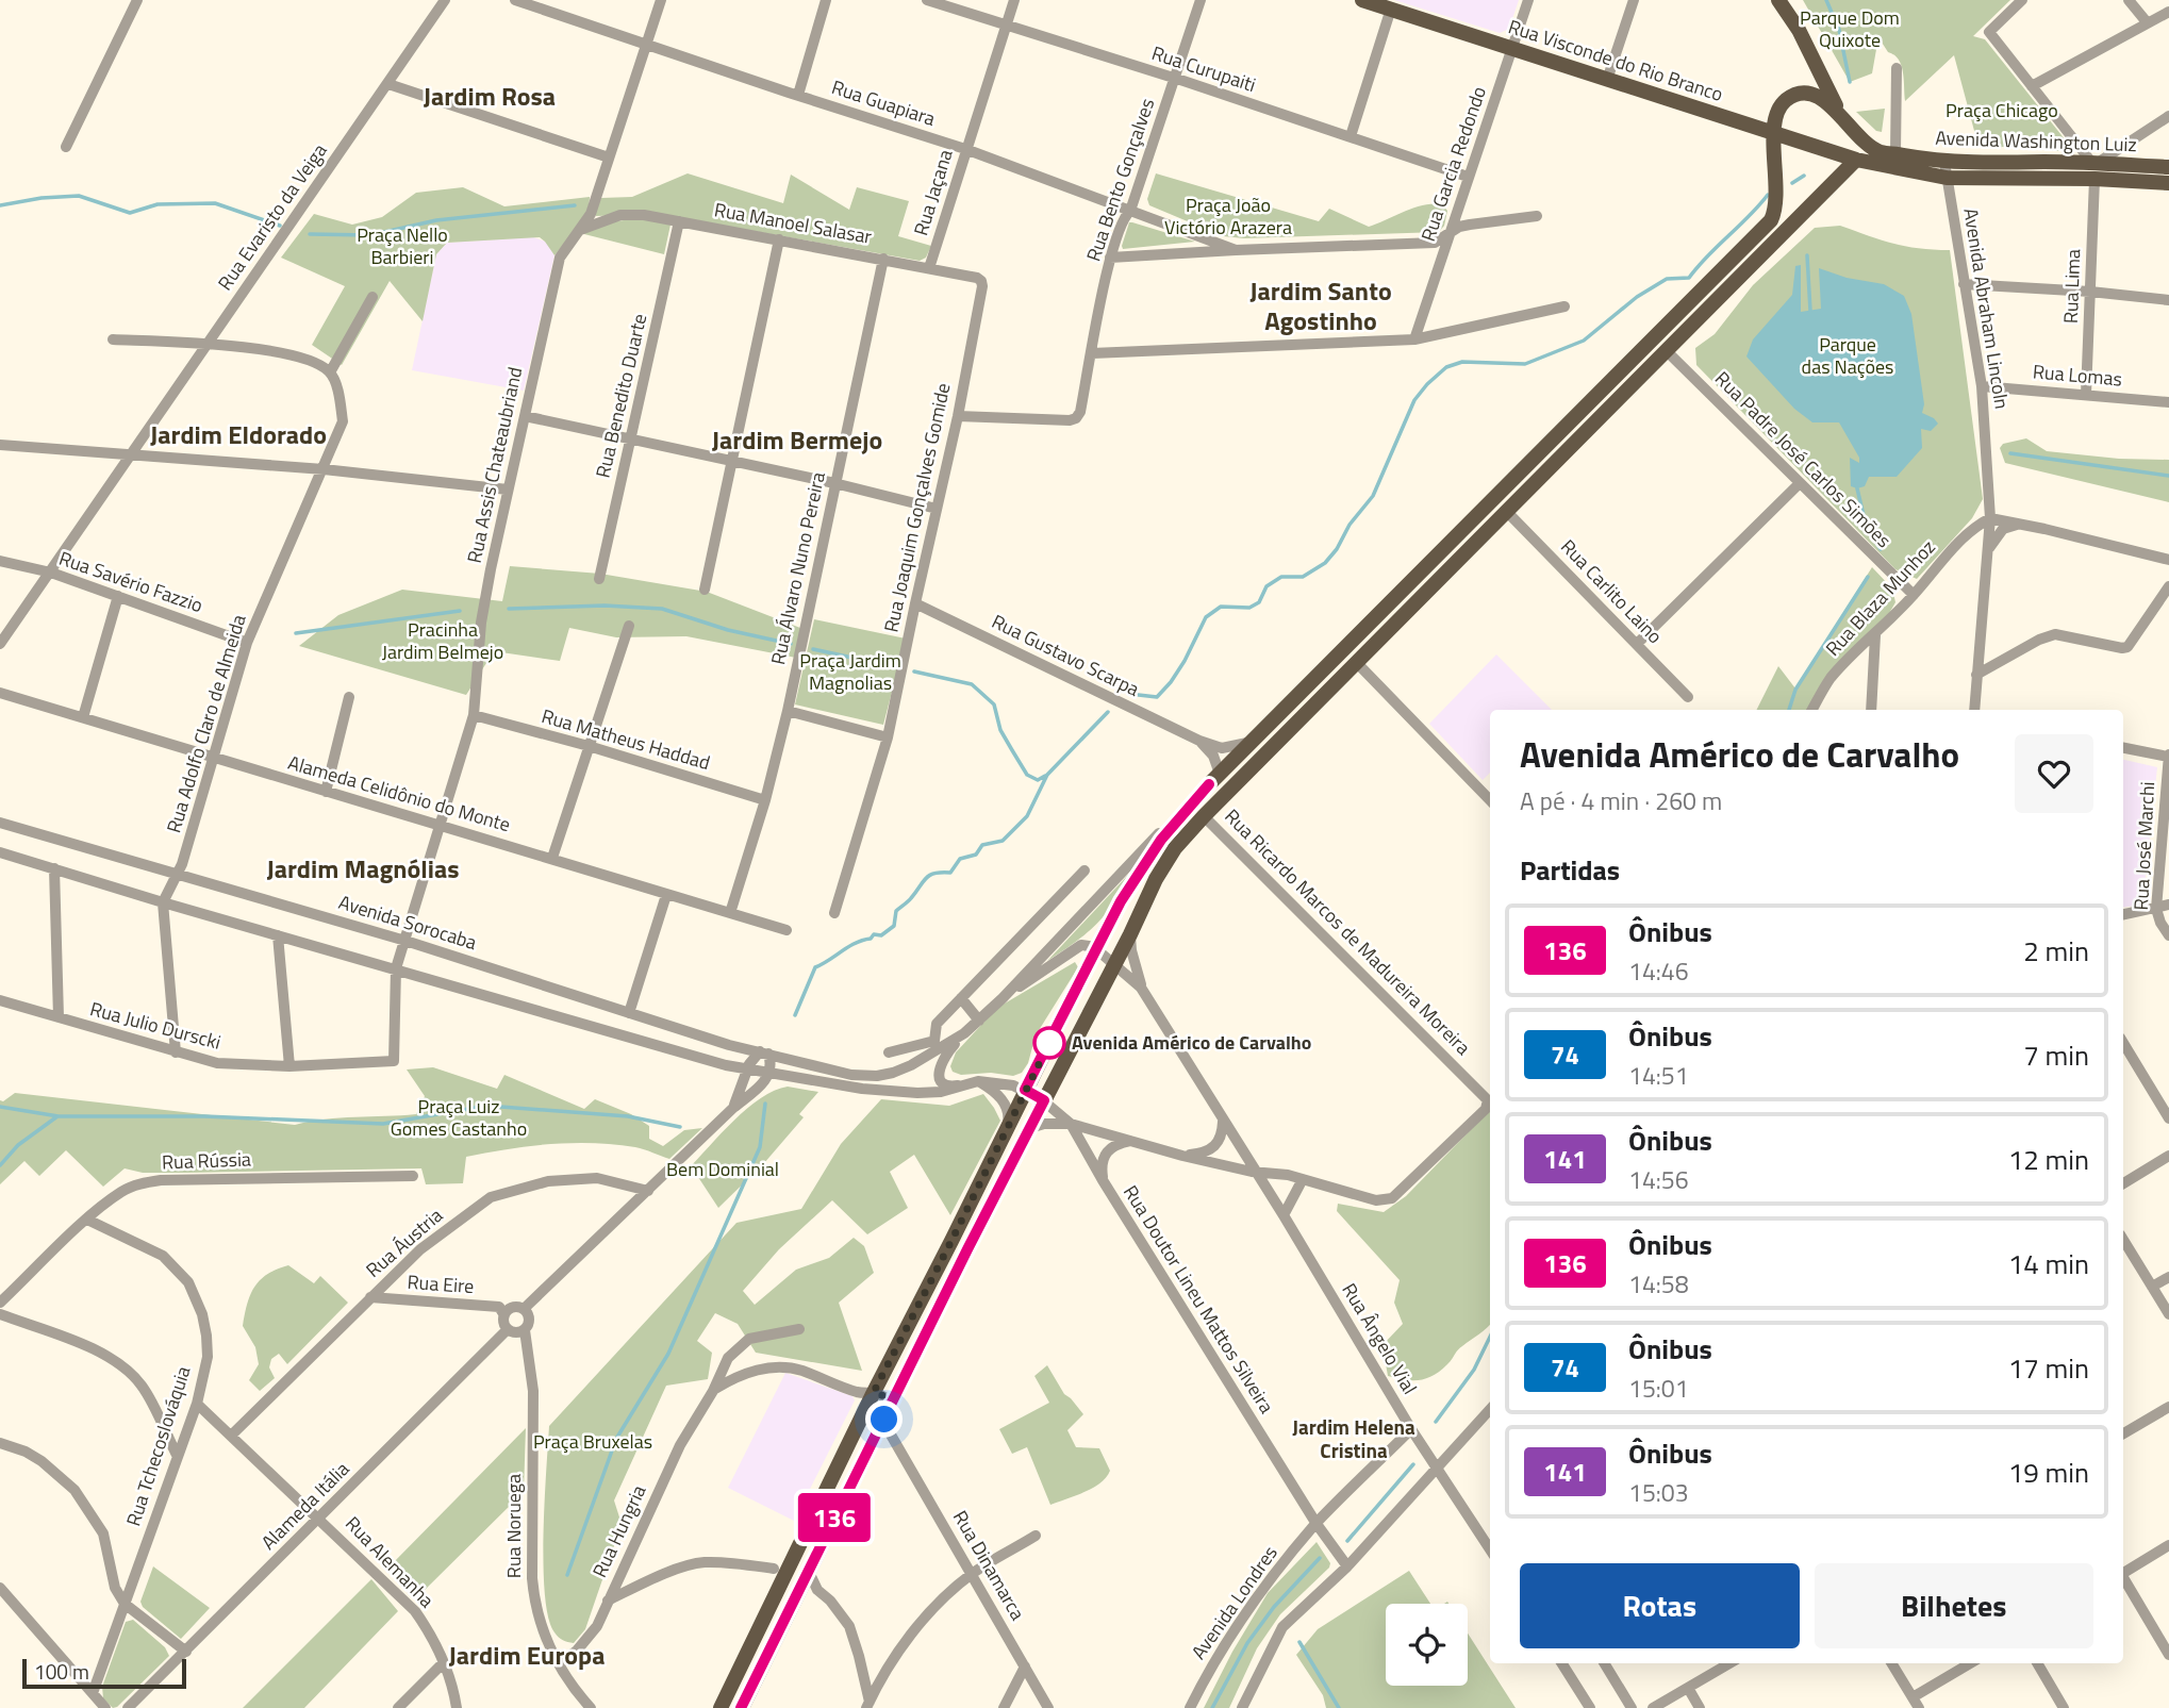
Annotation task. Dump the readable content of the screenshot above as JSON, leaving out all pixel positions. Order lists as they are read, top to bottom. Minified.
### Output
{"streets":{"main road":["Rua Visconde do Rio Branco","Avenida Washington Luiz"],"street":["Rua Curupaiti","Rua Guapiara","Rua Garcia Redondo","Rua Bento Gonçalves","Rua Jaçana","Rua Evaristo da Veiga","Rua Manoel Salasar","Rua Lima","Avenida Abraham Lincoln","Rua Lomas","Rua Benedito Duarte","Rua Padre José Carlos Simões","Rua Assis Chateaubriand","Rua Joaquim Gonçalves Gomide","Rua Álvaro Nuno Pereira","Rua Savério Fazzio","Rua Carlito Laino","Rua Blaza Munhoz","Rua Gustavo Scarpa","Rua Adolfo Claro de Almeida","Rua Matheus Haddad","Alameda Celidônio do Monte","Rua José Marchi","Avenida Sorocaba","Rua Ricardo Marcos de Madureira Moreira","Rua Julio Durscki","Rua Rússia","Rua Áustria","Rua Eire","Rua Doutor Lineu Mattos Silveira","Rua Ângelo Vial","Rua Tchecoslováquia","Alameda Itália","Rua Noruega","Rua Hungria","Rua Alemanha","Rua Dinamarca","Avenida Londres"]},"crossings":[["Rua Visconde do Rio Branco","Avenida Washington Luiz"],["Rua Visconde do Rio Branco","Rua Garcia Redondo"],["Rua Curupaiti","Rua Garcia Redondo"],["Rua Curupaiti","Rua Bento Gonçalves"],["Rua Curupaiti","Rua Jaçana"],["Rua Guapiara","Rua Bento Gonçalves"],["Rua Guapiara","Rua Jaçana"],["Rua Guapiara","Rua Assis Chateaubriand"],["Avenida Washington Luiz","Rua Lima"],["Avenida Washington Luiz","Avenida Abraham Lincoln"],["Rua Bento Gonçalves","Rua Joaquim Gonçalves Gomide"],["Rua Jaçana","Rua Manoel Salasar"],["Rua Evaristo da Veiga","Rua Savério Fazzio"],["Rua Manoel Salasar","Rua Benedito Duarte"],["Rua Manoel Salasar","Rua Assis Chateaubriand"],["Rua Manoel Salasar","Rua Joaquim Gonçalves Gomide"],["Rua Manoel Salasar","Rua Álvaro Nuno Pereira"],["Rua Lima","Rua Lomas"],["Avenida Abraham Lincoln","Rua Lomas"],["Avenida Abraham Lincoln","Rua Blaza Munhoz"],["Rua Padre José Carlos Simões","Rua Blaza Munhoz"],["Rua Assis Chateaubriand","Rua Matheus Haddad"],["Rua Assis Chateaubriand","Alameda Celidônio do Monte"],["Rua Assis Chateaubriand","Avenida Sorocaba"],["Rua Assis Chateaubriand","Rua Julio Durscki"],["Rua Joaquim Gonçalves Gomide","Rua Gustavo Scarpa"],["Rua Álvaro Nuno Pereira","Rua Matheus Haddad"],["Rua Álvaro Nuno Pereira","Alameda Celidônio do Monte"],["Rua Savério Fazzio","Rua Adolfo Claro de Almeida"],["Rua Adolfo Claro de Almeida","Alameda Celidônio do Monte"],["Rua Adolfo Claro de Almeida","Avenida Sorocaba"],["Rua Rússia","Rua Tchecoslováquia"],["Rua Áustria","Rua Eire"],["Rua Áustria","Rua Alemanha"],["Rua Eire","Alameda Itália"],["Rua Eire","Rua Noruega"],["Rua Doutor Lineu Mattos Silveira","Avenida Londres"],["Rua Ângelo Vial","Avenida Londres"],["Rua Tchecoslováquia","Rua Alemanha"],["Alameda Itália","Rua Noruega"],["Alameda Itália","Rua Alemanha"],["Rua Noruega","Rua Hungria"]],"districts":["Jardim Rosa","Jardim Santo Agostinho","Jardim Eldorado","Jardim Bermejo","Jardim Magnólias","Jardim Helena Cristina","Jardim Europa"],"parks":["Parque Dom Quixote","Praça Chicago","Praça João Victório Arazera","Praça Nello Barbieri","Parque das Nações","Pracinha Jardim Belmejo","Praça Jardim Magnolias","Praça Luiz Gomes Castanho","Bem Dominial","Praça Bruxelas"],"places":["Avenida Américo de Carvalho"],"lines":["bus line 136"],"scale_bar":"100 m","page":{"on_map":"136","heading":[["Avenida Américo de Carvalho","A pé · 4 min · 260 m"],"Partidas"],"list":[{"mark":"136","name":"Ônibus","note":"14:46","value":"2 min"},{"mark":"74","name":"Ônibus","note":"14:51","value":"7 min"},{"mark":"141","name":"Ônibus","note":"14:56","value":"12 min"},{"mark":"136","name":"Ônibus","note":"14:58","value":"14 min"},{"mark":"74","name":"Ônibus","note":"15:01","value":"17 min"},{"mark":"141","name":"Ônibus","note":"15:03","value":"19 min"}],"buttons":["Rotas","Bilhetes"],"scale":"100 m"}}
